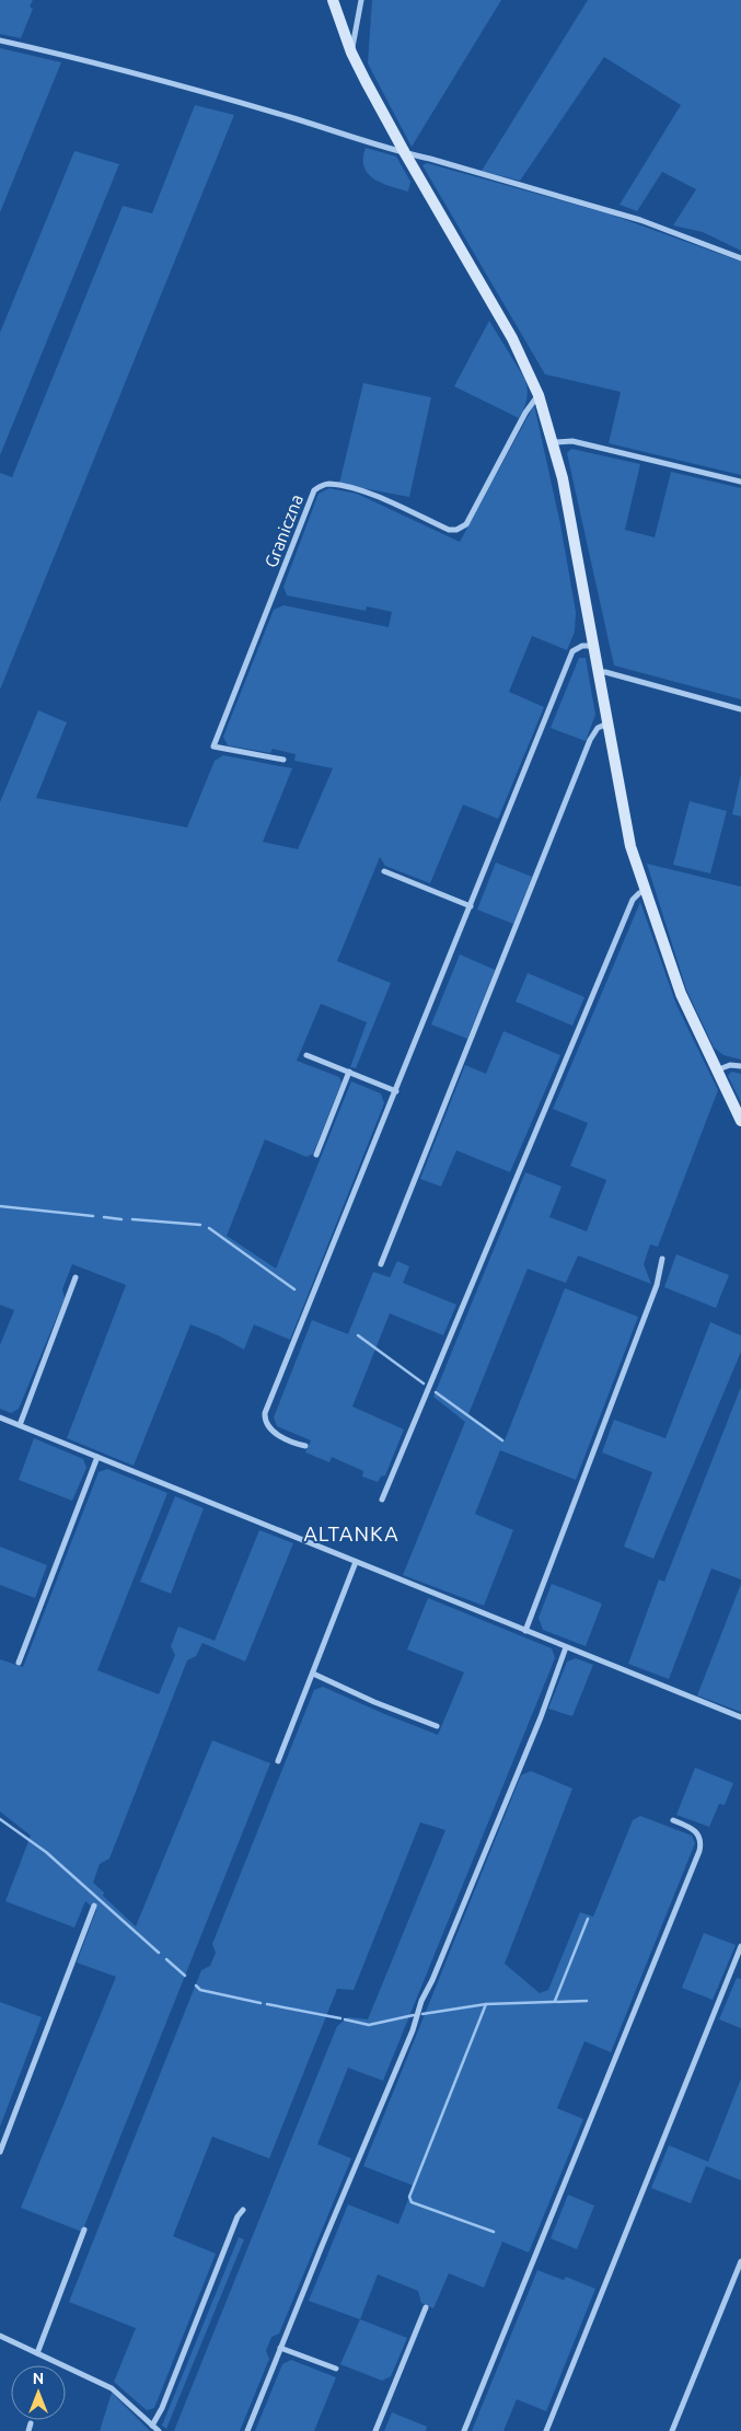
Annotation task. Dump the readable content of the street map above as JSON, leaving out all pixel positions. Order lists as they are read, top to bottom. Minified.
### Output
{"streets":{"street":["Graniczna"]},"districts":["ALTANKA"],"north":"top"}
